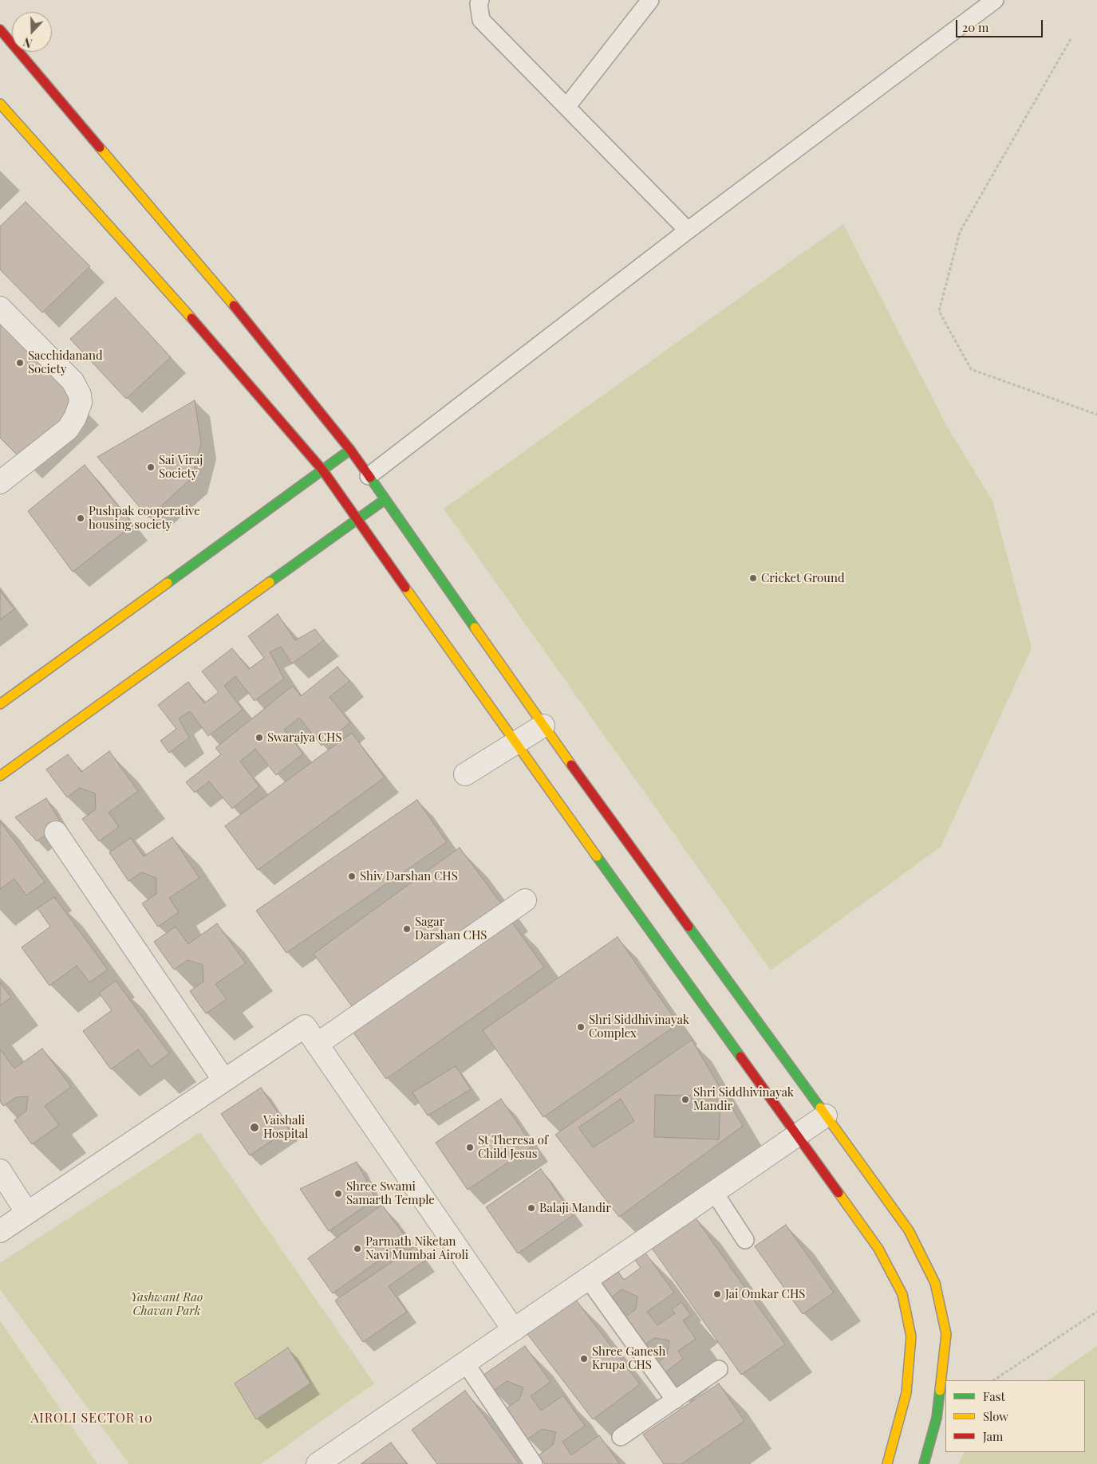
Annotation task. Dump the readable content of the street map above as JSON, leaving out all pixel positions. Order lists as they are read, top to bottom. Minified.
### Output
{"districts":["AIROLI SECTOR 10"],"parks":["Yashwant Rao Chavan Park"],"places":["Sacchidanand Society","Sai Viraj Society","Pushpak cooperative housing society","Cricket Ground","Swarajya CHS","Shiv Darshan CHS","Sagar Darshan CHS","Shri Siddhivinayak Complex","Shri Siddhivinayak Mandir","Vaishali Hospital","St Theresa of Child Jesus","Shree Swami Samarth Temple","Balaji Mandir","Parmath Niketan Navi Mumbai Airoli","Jai Omkar CHS","Shree Ganesh Krupa CHS"],"legend":["Fast","Slow","Jam"],"scale_bar":"20 m","north":"bottom"}
